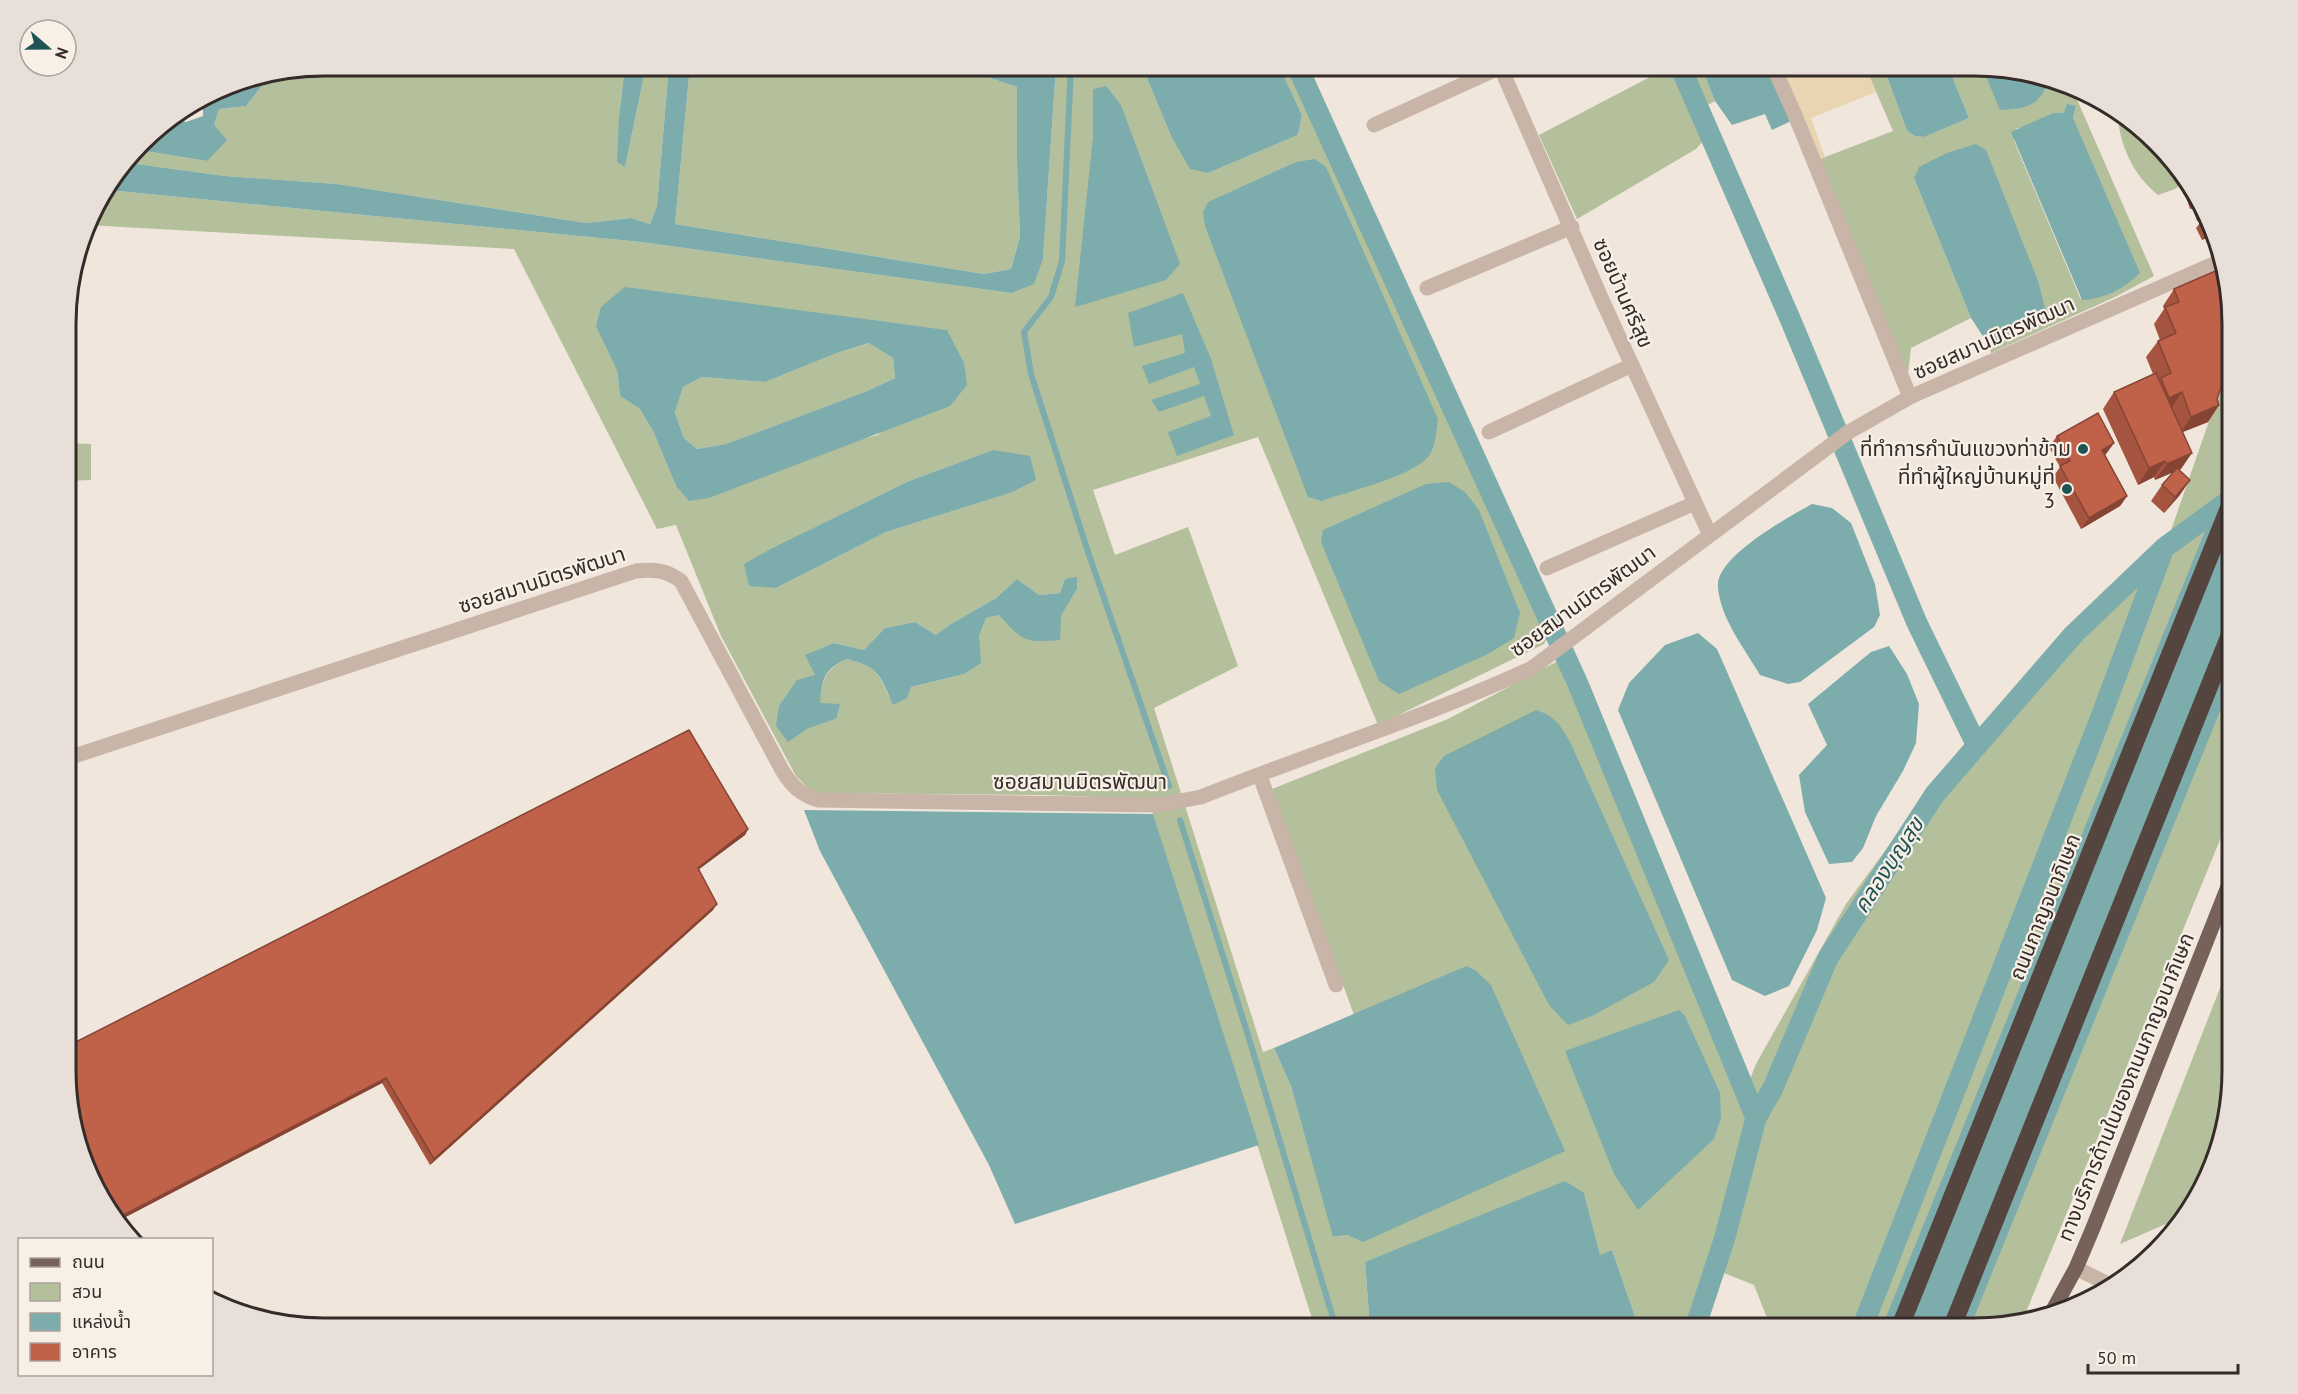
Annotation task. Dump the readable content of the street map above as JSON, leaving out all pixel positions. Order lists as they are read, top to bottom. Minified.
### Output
{"streets":{"highway":["ถนนกาญจนาภิเษก"],"main road":["ทางบริการด้านในของถนนกาญจนาภิเษก"],"street":["ซอยบ้านศรีสุข","ซอยสมานมิตรพัฒนา"]},"crossings":[["ซอยบ้านศรีสุข","ซอยสมานมิตรพัฒนา"]],"water":["คลองบุญสุข"],"places":["ที่ทำการกำนันแขวงท่าข้าม","ที่ทำผู้ใหญ่บ้านหมู่ที่ 3"],"legend":["ถนน","สวน","แหล่งน้ำ","อาคาร"],"scale_bar":"50 m","north":"right"}
